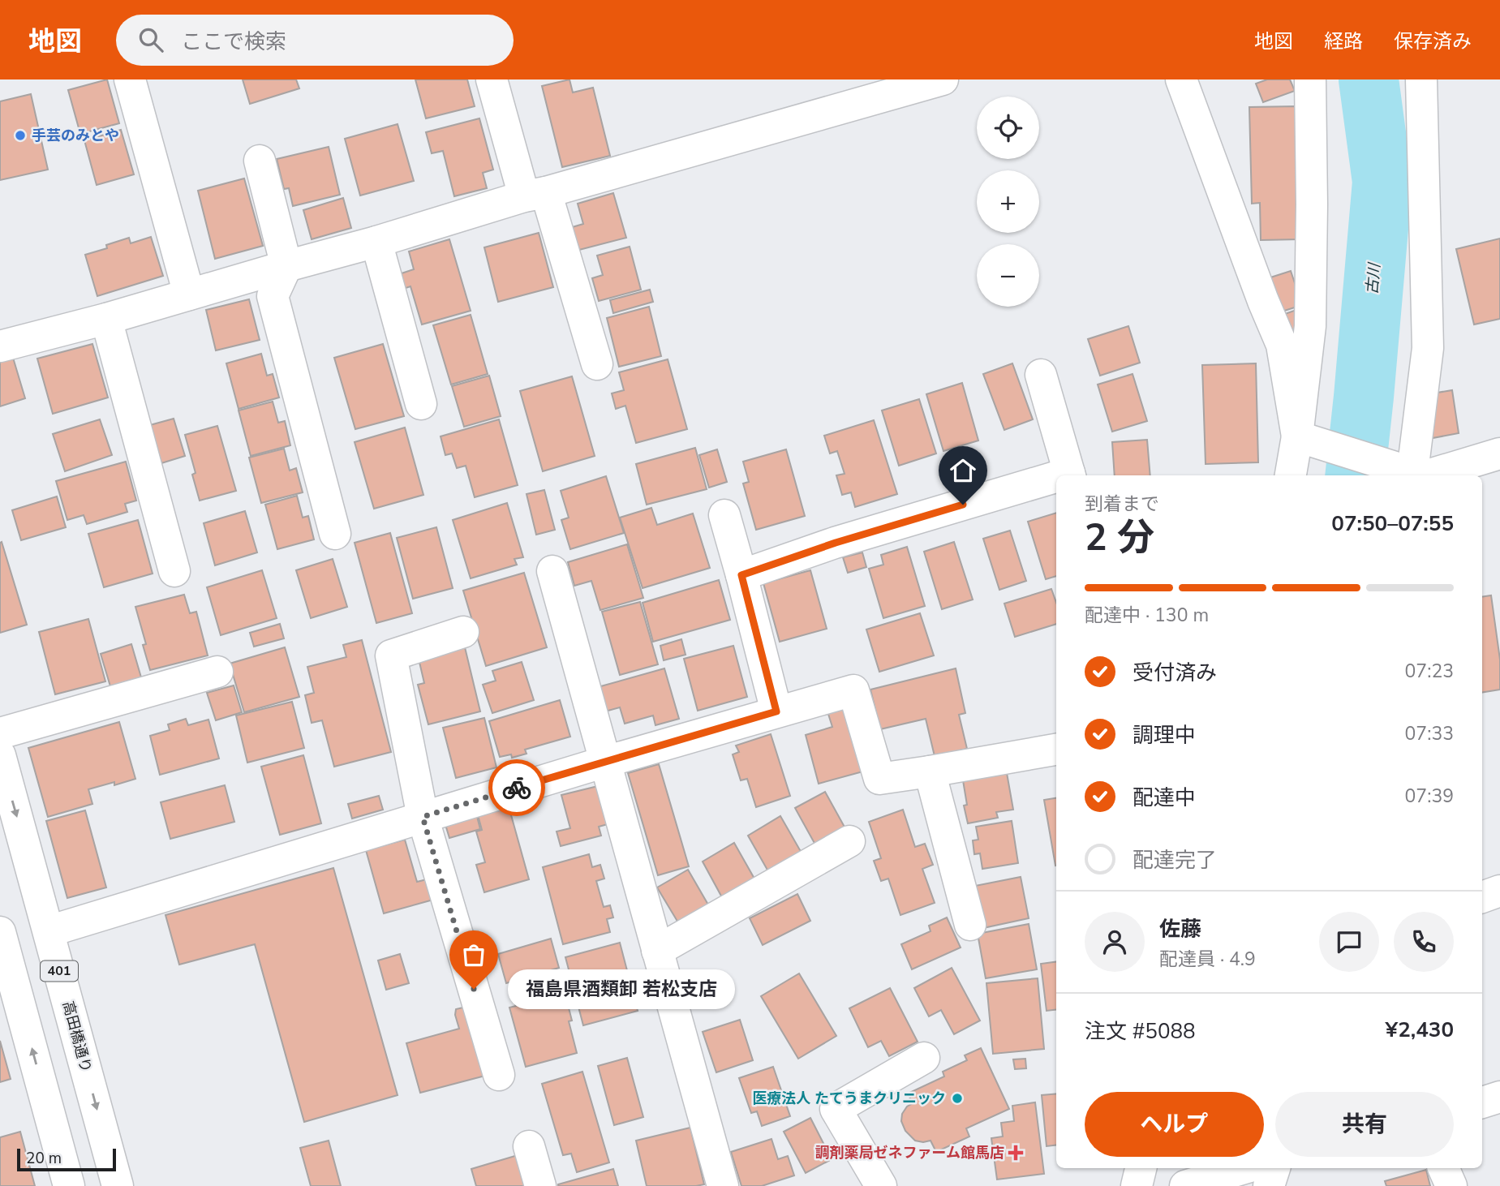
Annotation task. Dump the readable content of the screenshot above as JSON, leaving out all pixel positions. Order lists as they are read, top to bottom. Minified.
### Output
{"streets":{"main road":["401","高田橋通り"]},"water":["古川"],"places":{"other":["手芸のみとや","福島県酒類卸 若松支店","医療法人 たてうまクリニック"],"health":["調剤薬局ゼネファーム館馬店"]},"scale_bar":"20 m","page":{"header":"地図","search":"ここで検索","nav":["地図","経路","保存済み"],"map_buttons":["+","−"],"heading":["2 分","到着まで","07:50–07:55"],"panel":["佐藤","配達員 · 4.9","注文 #5088","¥2,430"],"bar":"配達中 · 130 m","list":[["受付済み","07:23"],["調理中","07:33"],["配達中","07:39"],"配達完了"],"bubble":"福島県酒類卸 若松支店","buttons":["ヘルプ","共有"],"scale":"20 m"}}
